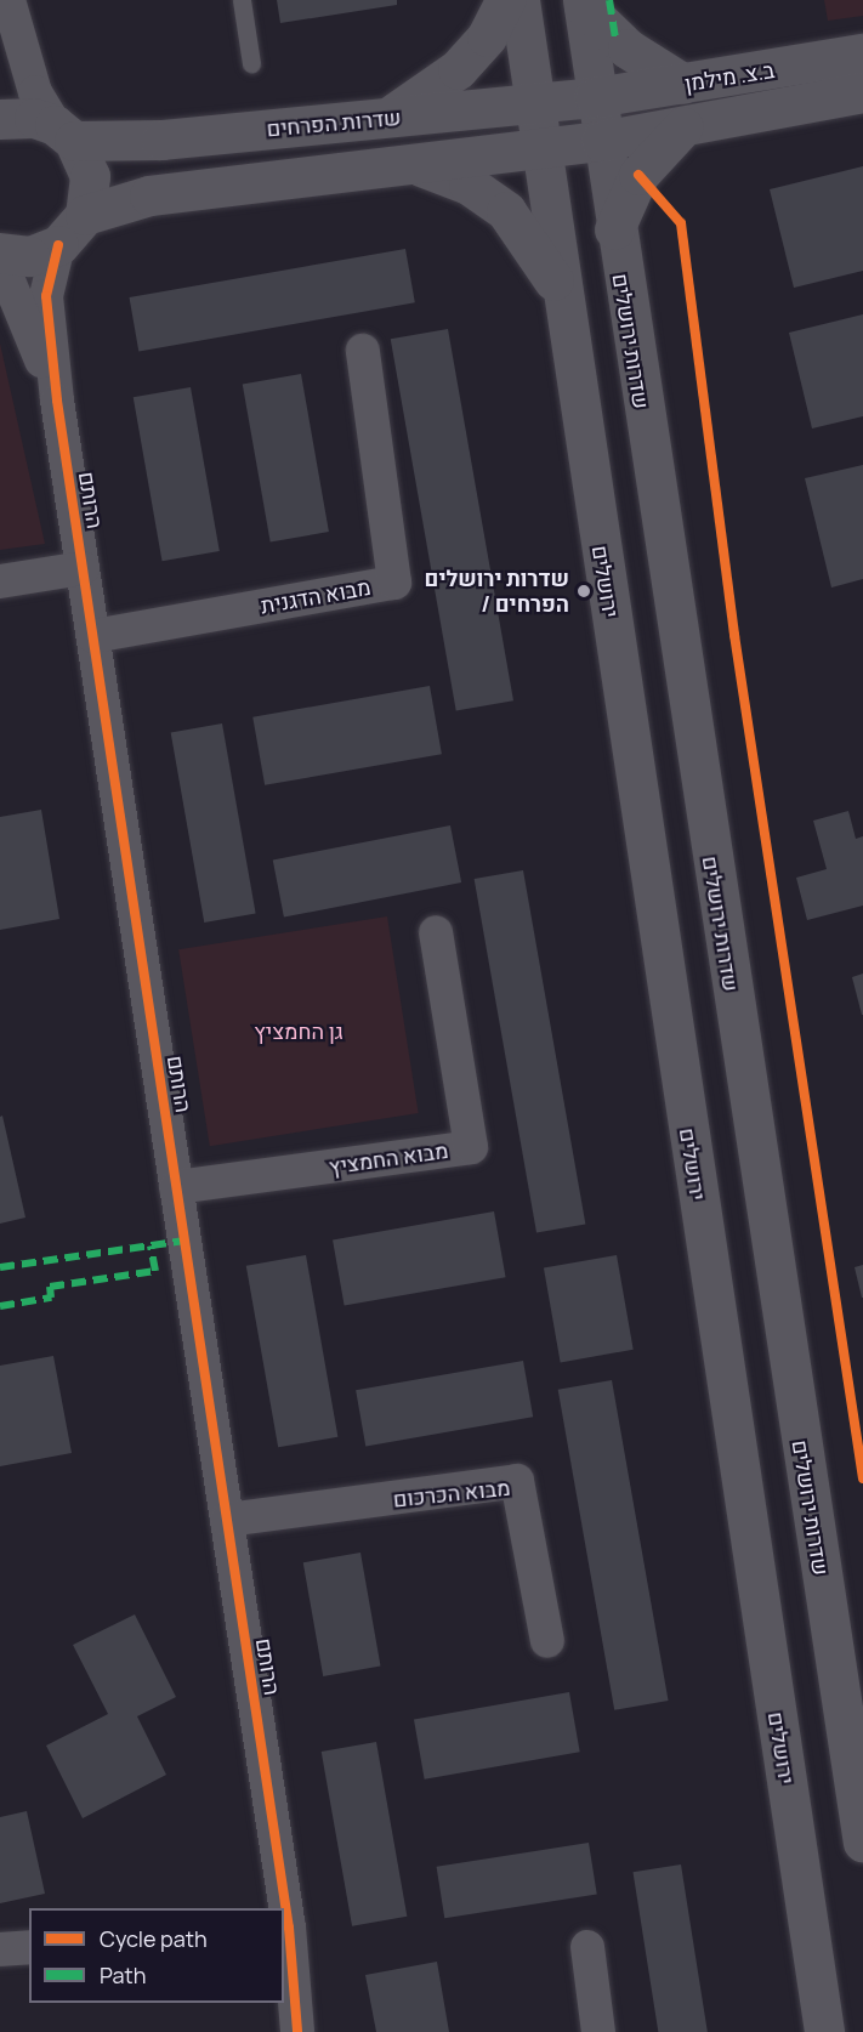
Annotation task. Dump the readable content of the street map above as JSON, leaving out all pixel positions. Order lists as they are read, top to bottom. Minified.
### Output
{"streets":{"main road":["ב.צ. מילמן","שדרות הפרחים","שדרות ירושלים","ירושלים"],"street":["הרותם","מבוא הדגנית","מבוא החמציץ","מבוא הכרכום"]},"crossings":[["ב.צ. מילמן","שדרות הפרחים"],["ב.צ. מילמן","שדרות ירושלים"],["שדרות הפרחים","שדרות ירושלים"],["הרותם","מבוא הדגנית"],["הרותם","מבוא החמציץ"],["הרותם","מבוא הכרכום"]],"parks":["גן החמציץ"],"places":["שדרות ירושלים / הפרחים"],"legend":["Cycle path","Path"]}
